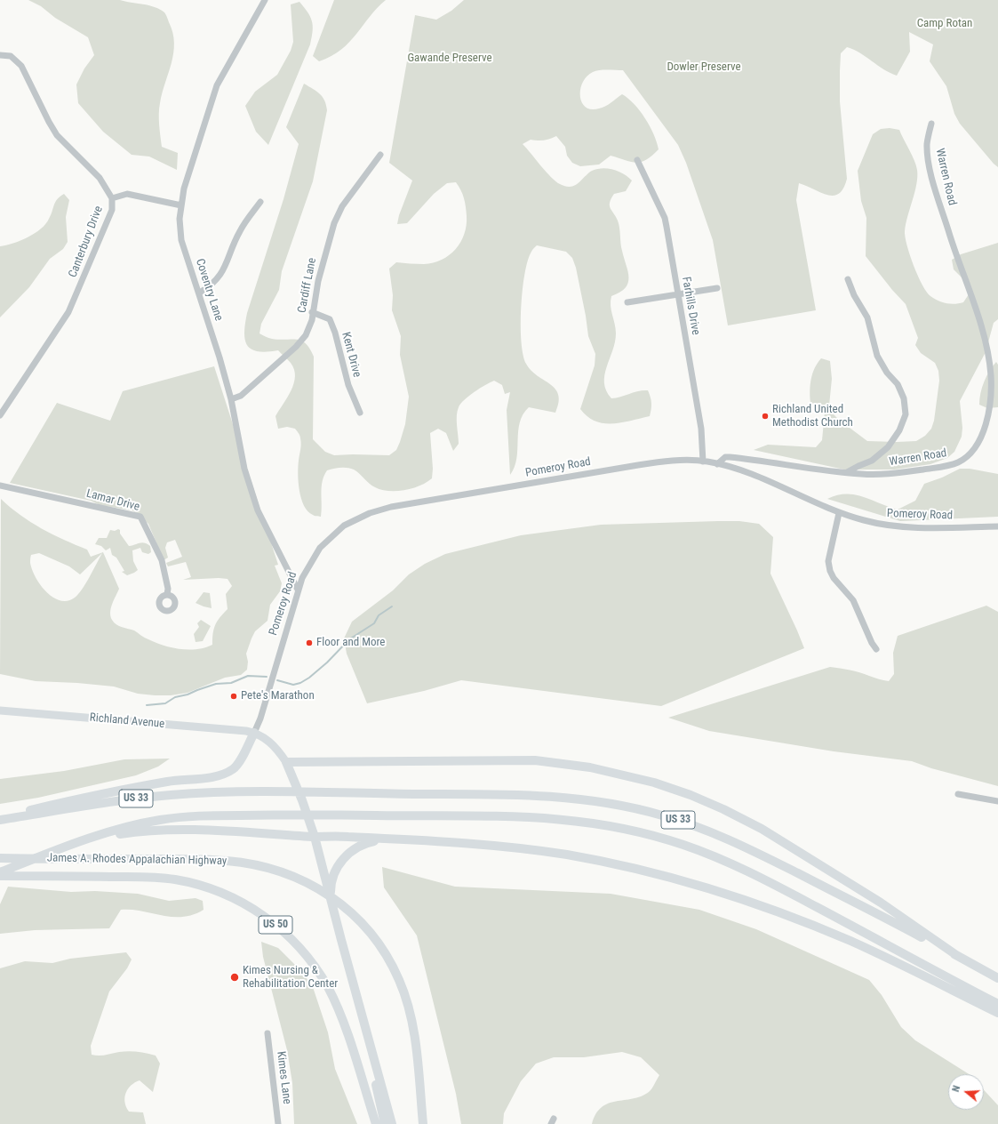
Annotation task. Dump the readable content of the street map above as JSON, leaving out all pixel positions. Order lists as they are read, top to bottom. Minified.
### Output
{"streets":{"highway":["US 33","James A. Rhodes Appalachian Highway","US 50"],"main road":["Richland Avenue"],"street":["Warren Road","Canterbury Drive","Cardiff Lane","Coventry Lane","Farhills Drive","Kent Drive","Pomeroy Road","Lamar Drive","Kimes Lane"]},"crossings":[["Warren Road","Pomeroy Road"],["Cardiff Lane","Coventry Lane"],["Cardiff Lane","Kent Drive"],["Coventry Lane","Pomeroy Road"],["Farhills Drive","Pomeroy Road"],["Pomeroy Road","Richland Avenue"]],"parks":["Camp Rotan","Gawande Preserve","Dowler Preserve"],"places":["Richland United Methodist Church","Floor and More","Pete's Marathon","Kimes Nursing & Rehabilitation Center"],"north":"left"}
